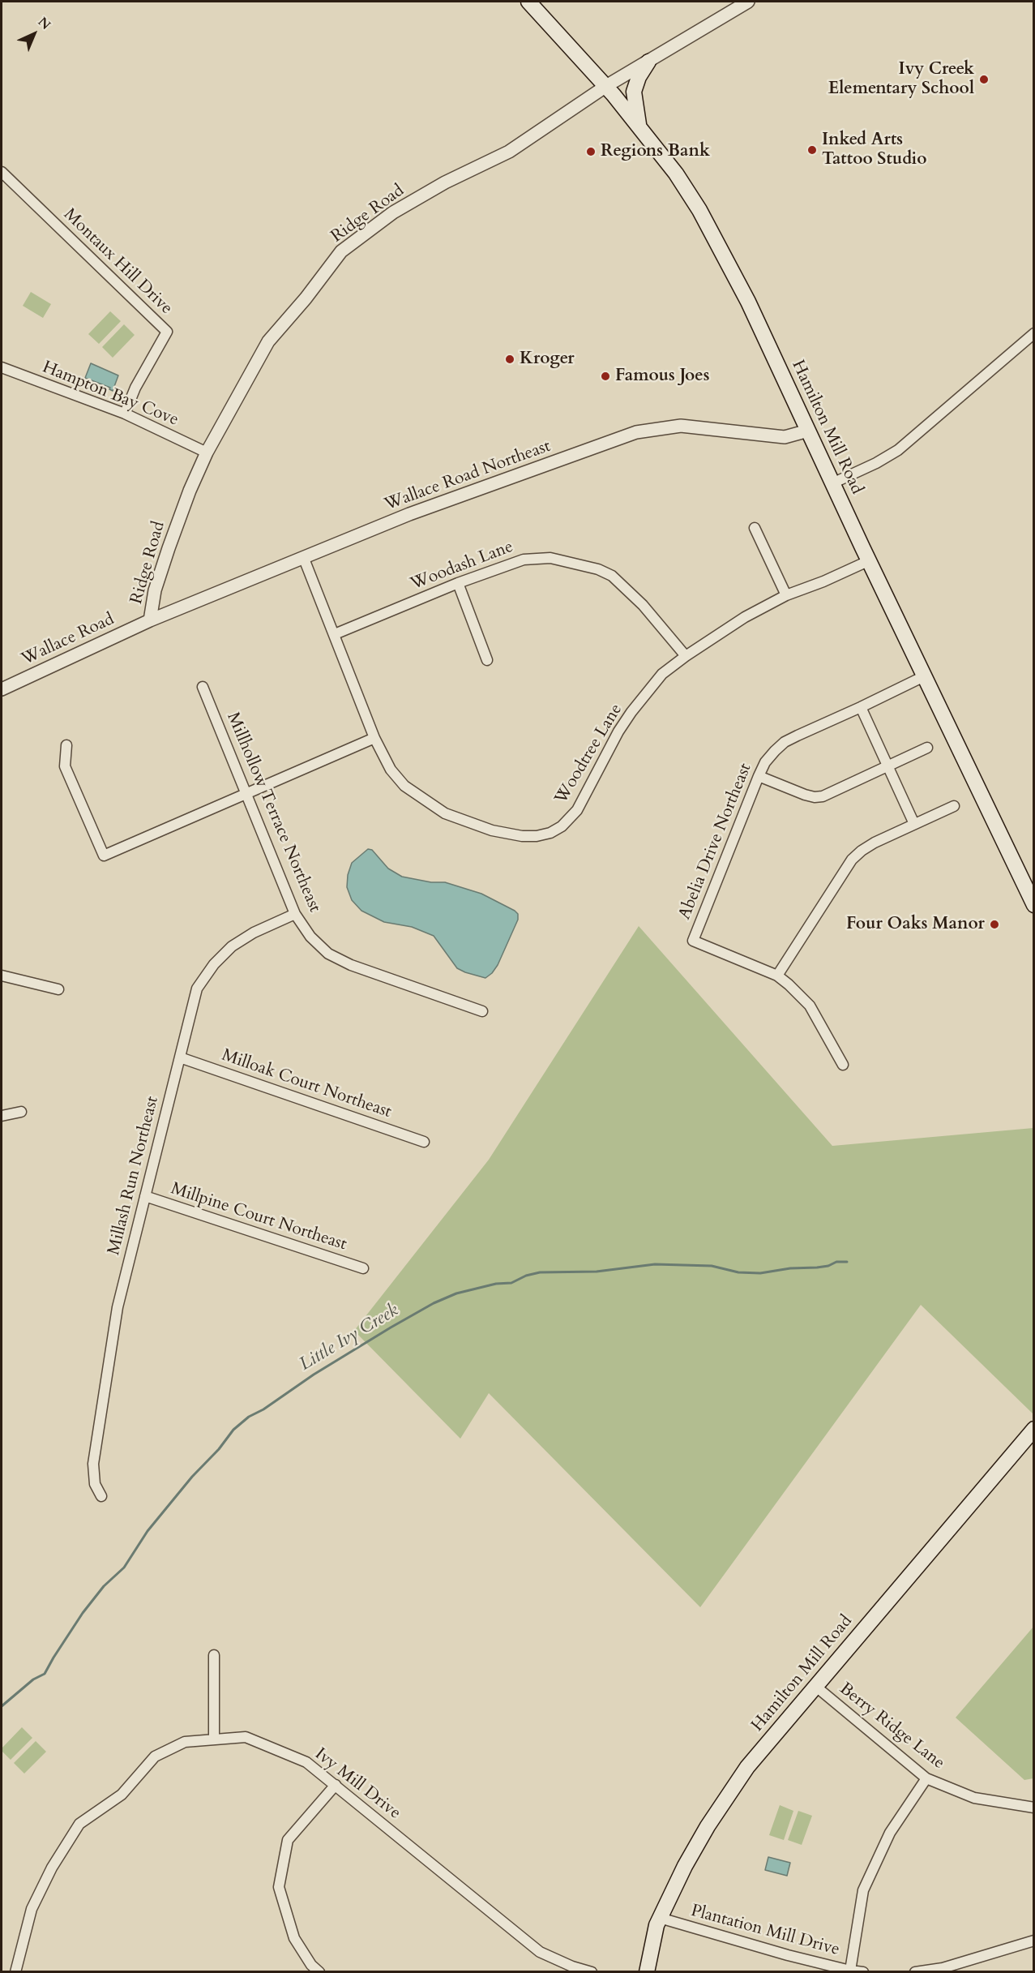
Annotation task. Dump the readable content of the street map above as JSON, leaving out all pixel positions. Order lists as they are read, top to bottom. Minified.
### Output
{"streets":{"main road":["Hamilton Mill Road"],"street":["Ridge Road","Montaux Hill Drive","Hampton Bay Cove","Wallace Road Northeast","Woodash Lane","Wallace Road","Woodtree Lane","Millhollow Terrace Northeast","Abelia Drive Northeast","Milloak Court Northeast","Millash Run Northeast","Millpine Court Northeast","Berry Ridge Lane","Ivy Mill Drive","Plantation Mill Drive"]},"crossings":[["Ridge Road","Hampton Bay Cove"],["Ridge Road","Hamilton Mill Road"],["Ridge Road","Wallace Road Northeast"],["Ridge Road","Wallace Road"],["Montaux Hill Drive","Hampton Bay Cove"],["Hamilton Mill Road","Wallace Road Northeast"],["Hamilton Mill Road","Woodtree Lane"],["Hamilton Mill Road","Abelia Drive Northeast"],["Hamilton Mill Road","Berry Ridge Lane"],["Hamilton Mill Road","Plantation Mill Drive"],["Wallace Road Northeast","Wallace Road"],["Wallace Road Northeast","Woodtree Lane"],["Woodash Lane","Woodtree Lane"],["Millhollow Terrace Northeast","Millash Run Northeast"],["Milloak Court Northeast","Millash Run Northeast"],["Millash Run Northeast","Millpine Court Northeast"]],"water":["Little Ivy Creek"],"places":["Ivy Creek Elementary School","Inked Arts Tattoo Studio","Regions Bank","Kroger","Famous Joes","Four Oaks Manor"],"north":"top right"}
